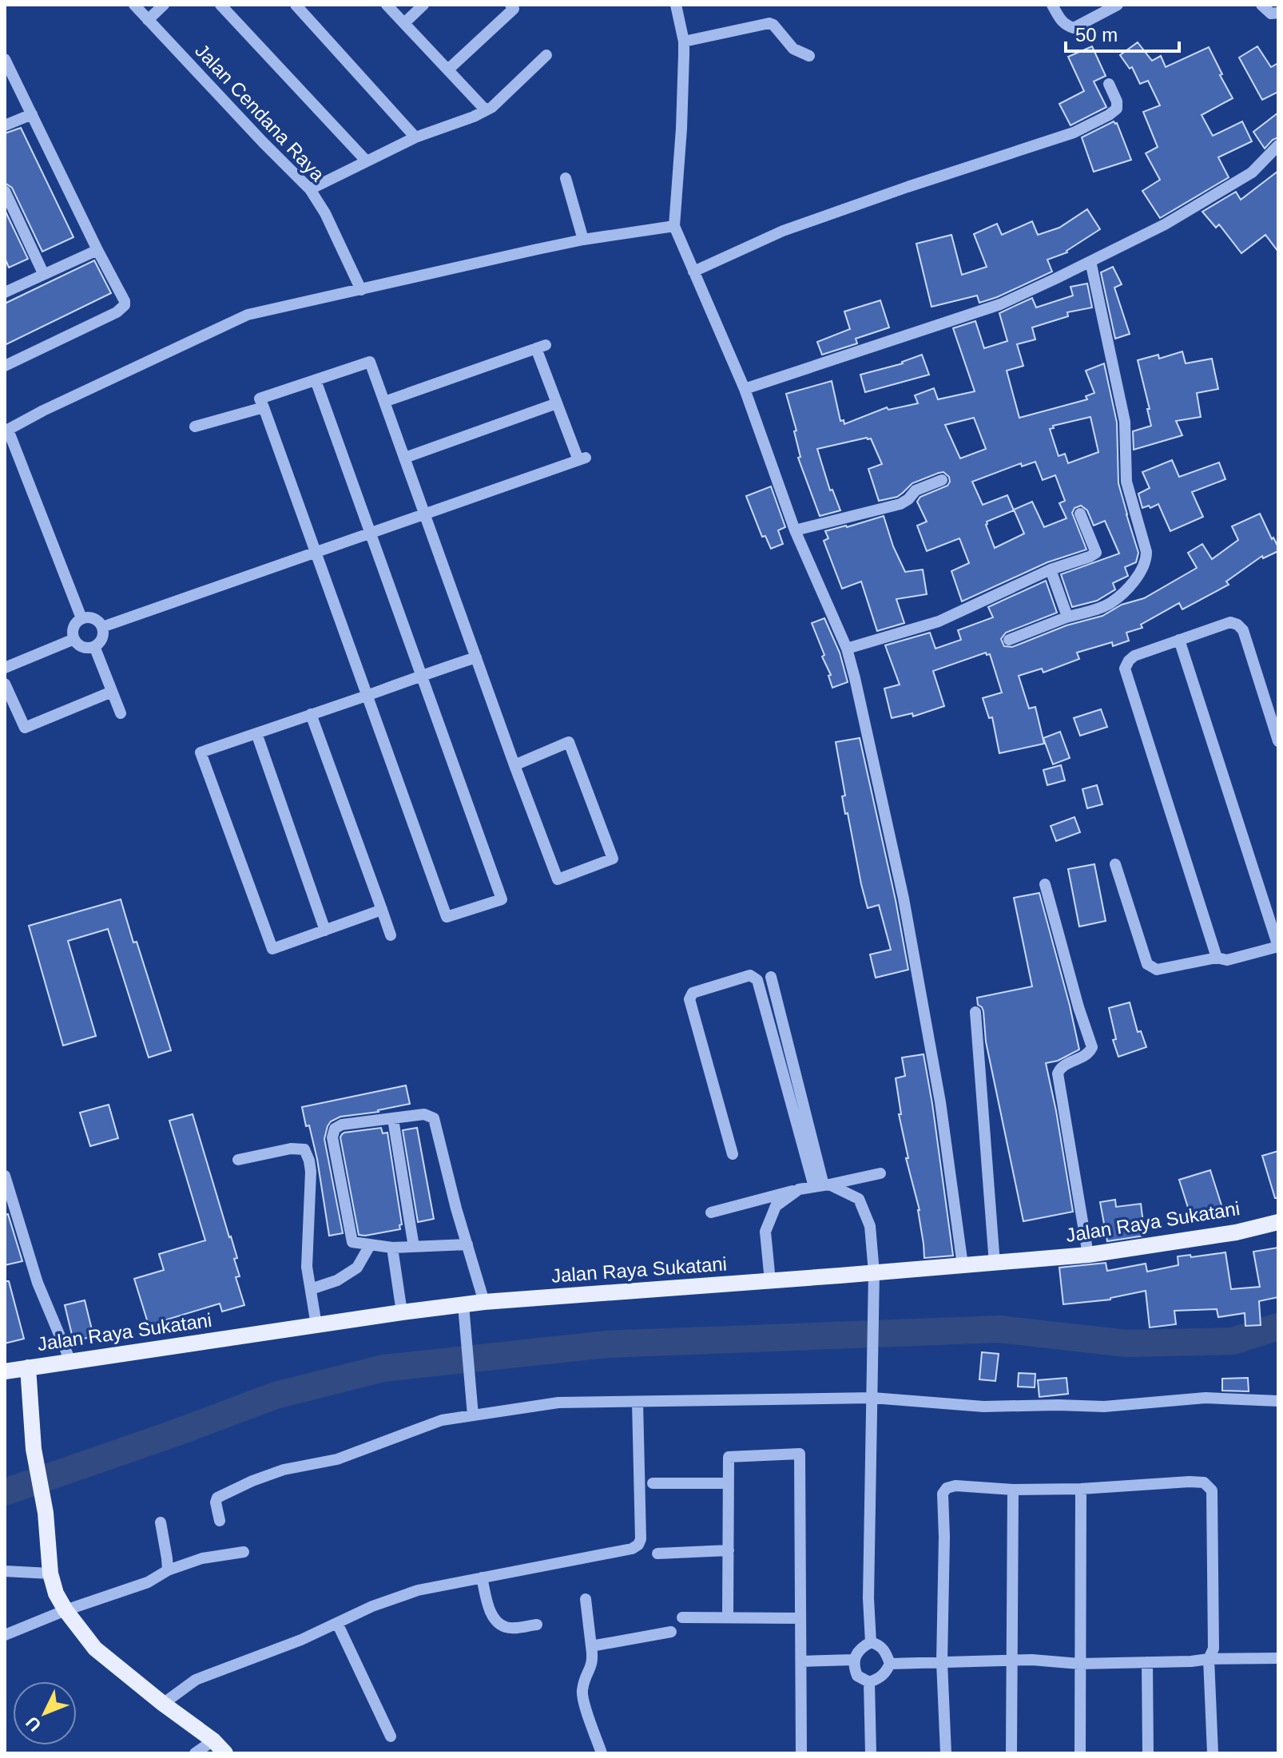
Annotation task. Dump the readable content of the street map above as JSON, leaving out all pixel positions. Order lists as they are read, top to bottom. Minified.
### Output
{"streets":{"main road":["Jalan Raya Sukatani"],"street":["Jalan Cendana Raya"]},"scale_bar":"50 m","north":"bottom left"}
